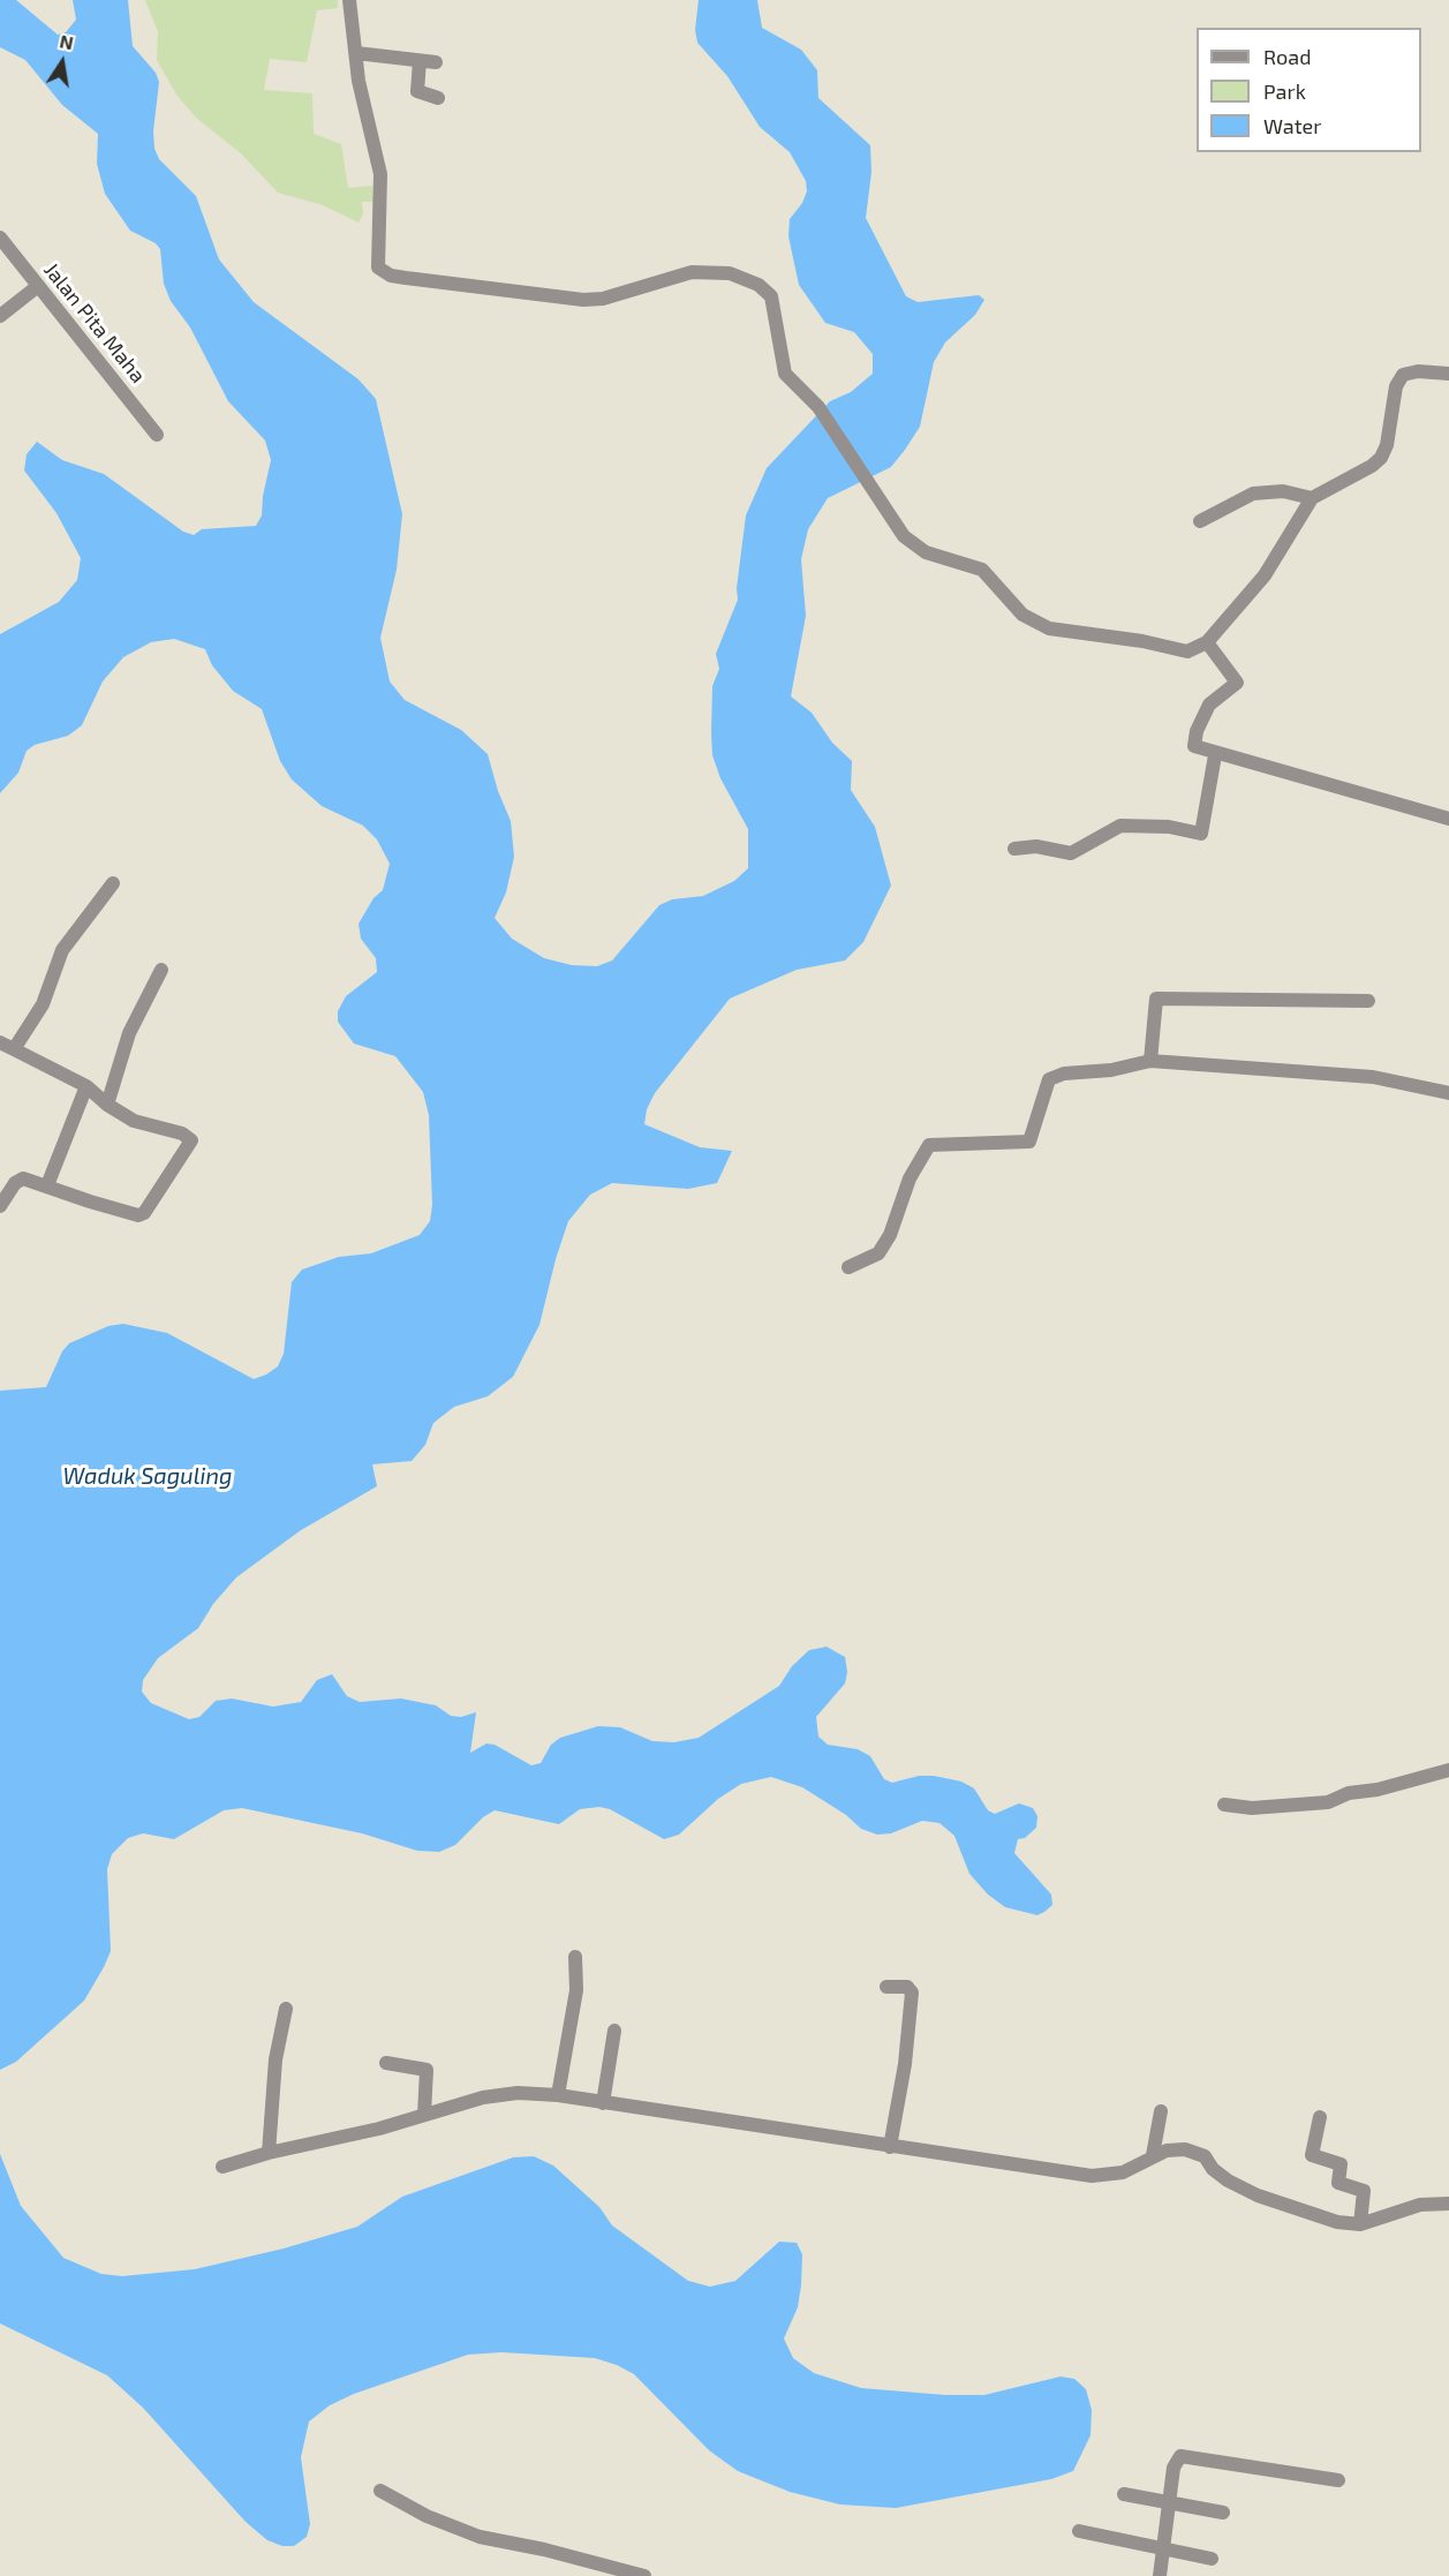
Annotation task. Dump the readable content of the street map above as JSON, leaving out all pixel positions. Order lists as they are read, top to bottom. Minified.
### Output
{"streets":{"street":["Jalan Pita Maha"]},"water":["Waduk Saguling"],"legend":["Road","Park","Water"],"north":"top"}
